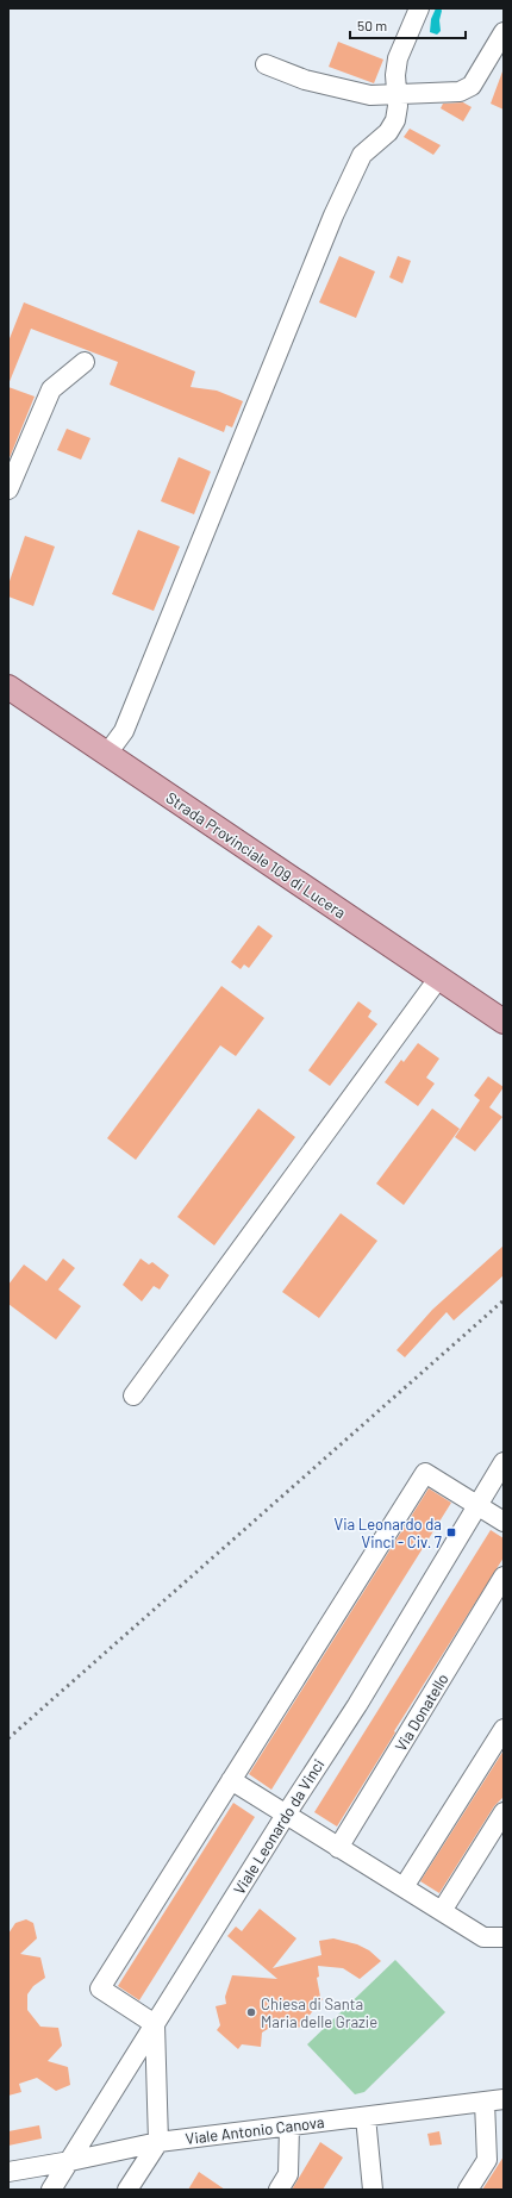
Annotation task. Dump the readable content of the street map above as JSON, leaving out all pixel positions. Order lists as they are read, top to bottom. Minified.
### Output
{"streets":{"main road":["Strada Provinciale 109 di Lucera"],"street":["Via Donatello","Viale Leonardo da Vinci","Viale Antonio Canova"]},"crossings":[["Viale Leonardo da Vinci","Viale Antonio Canova"]],"places":{"transit":["Via Leonardo da Vinci - Civ. 7"],"other":["Chiesa di Santa Maria delle Grazie"]},"scale_bar":"50 m"}
